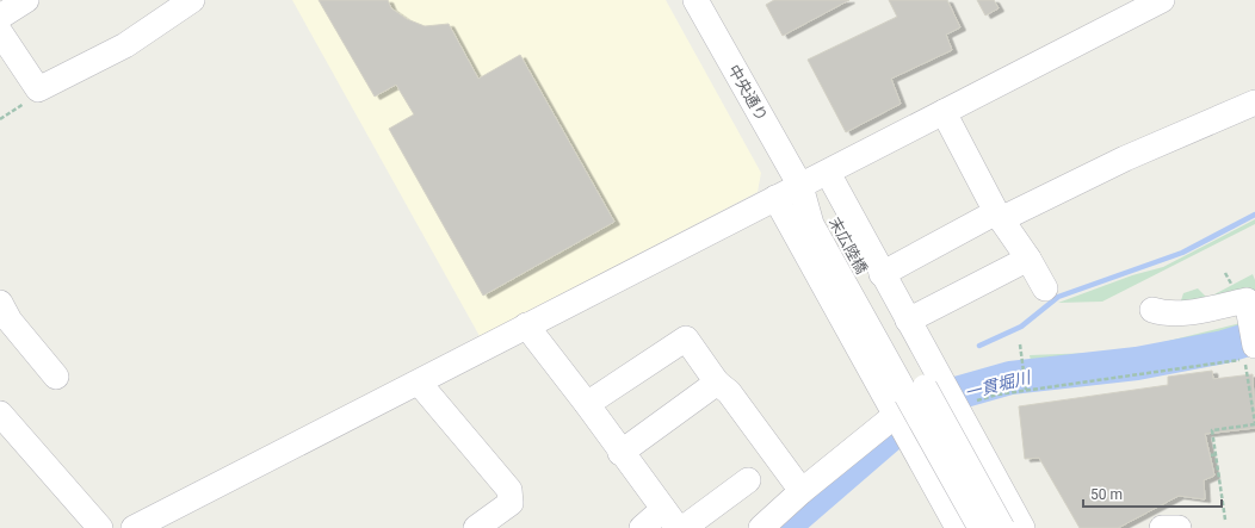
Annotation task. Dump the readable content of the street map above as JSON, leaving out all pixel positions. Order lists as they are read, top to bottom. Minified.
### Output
{"streets":{"street":["中央通り","末広陸橋"]},"crossings":[["中央通り","末広陸橋"]],"water":["一貫堀川"],"scale_bar":"50 m"}
